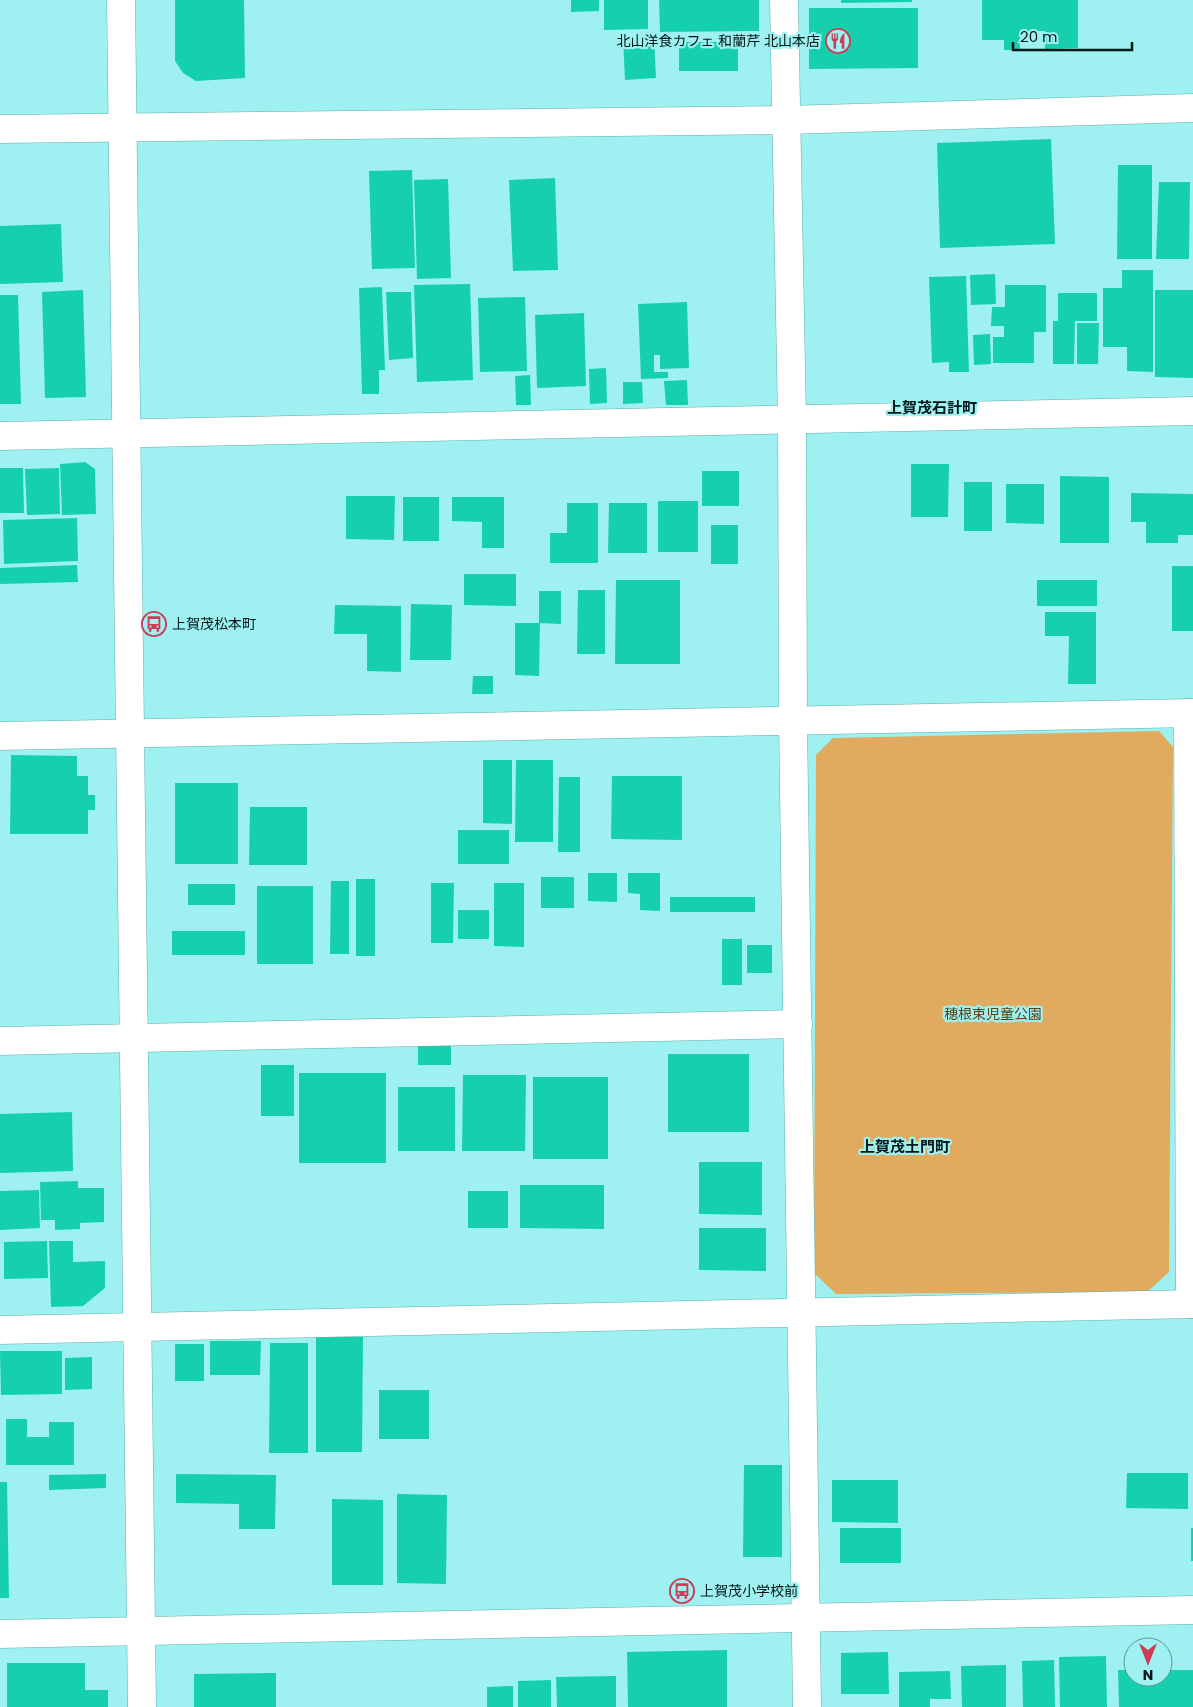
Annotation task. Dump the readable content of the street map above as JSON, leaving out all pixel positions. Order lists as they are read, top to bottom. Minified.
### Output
{"districts":["上賀茂石計町","上賀茂土門町"],"parks":["穂根束児童公園"],"places":{"restaurant":["北山洋食カフェ 和蘭芹 北山本店"],"bus stop":["上賀茂松本町","上賀茂小学校前"]},"scale_bar":"20 m","north":"bottom"}
